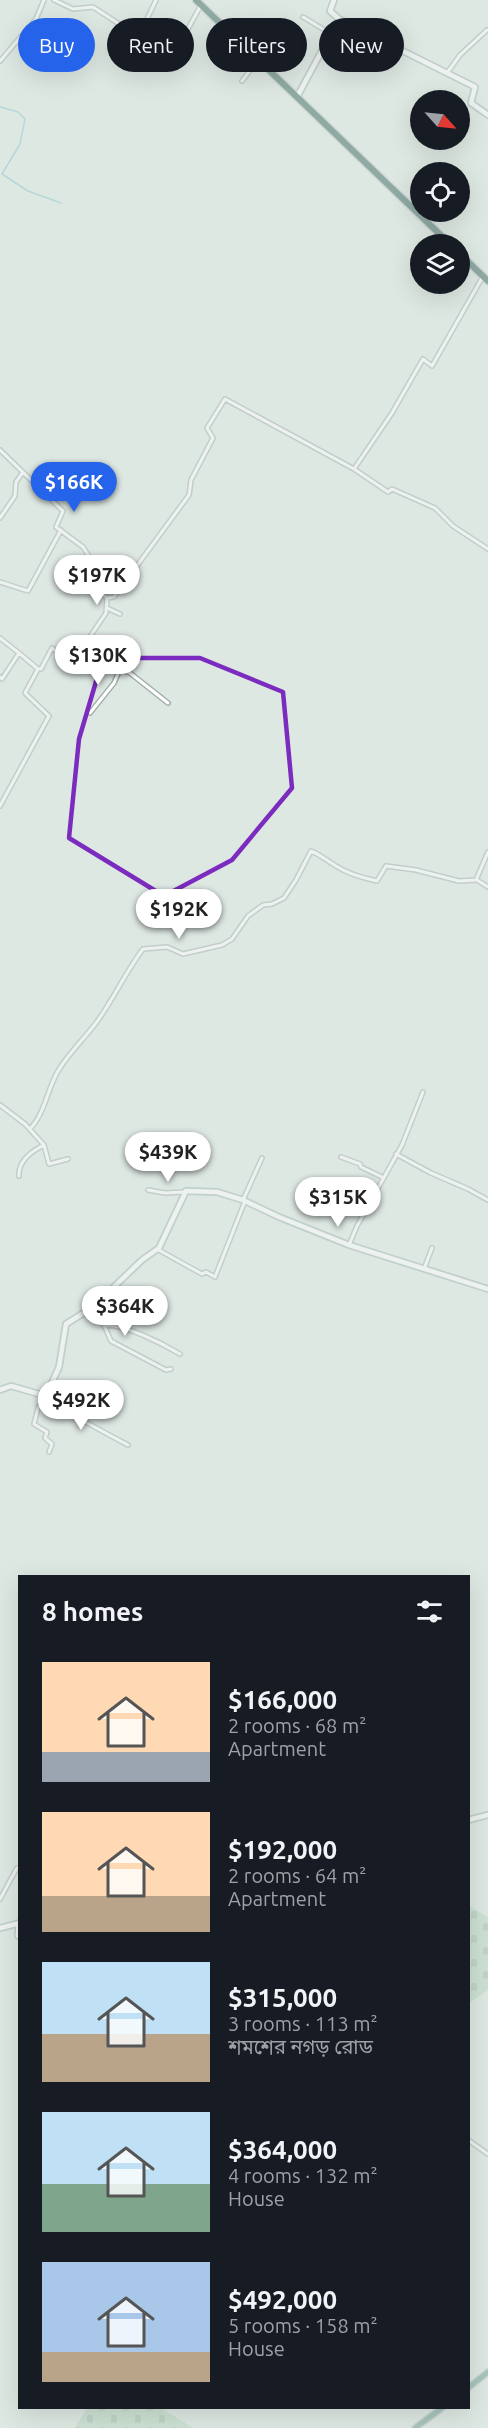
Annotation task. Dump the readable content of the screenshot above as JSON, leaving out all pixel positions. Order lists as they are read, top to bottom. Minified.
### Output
{"north":"bottom right","page":{"chip":["Buy","Rent","Filters","New"],"price":["$166K","$197K","$130K","$192K","$439K","$315K","$364K","$492K"],"heading":"8 homes","list":[{"name":"$166,000","note":"2 rooms · 68 m² · Apartment"},{"name":"$192,000","note":"2 rooms · 64 m² · Apartment"},{"name":"$315,000","note":"3 rooms · 113 m² · শমশের নগড় রোড"},{"name":"$364,000","note":"4 rooms · 132 m² · House"},{"name":"$492,000","note":"5 rooms · 158 m² · House"}]}}
